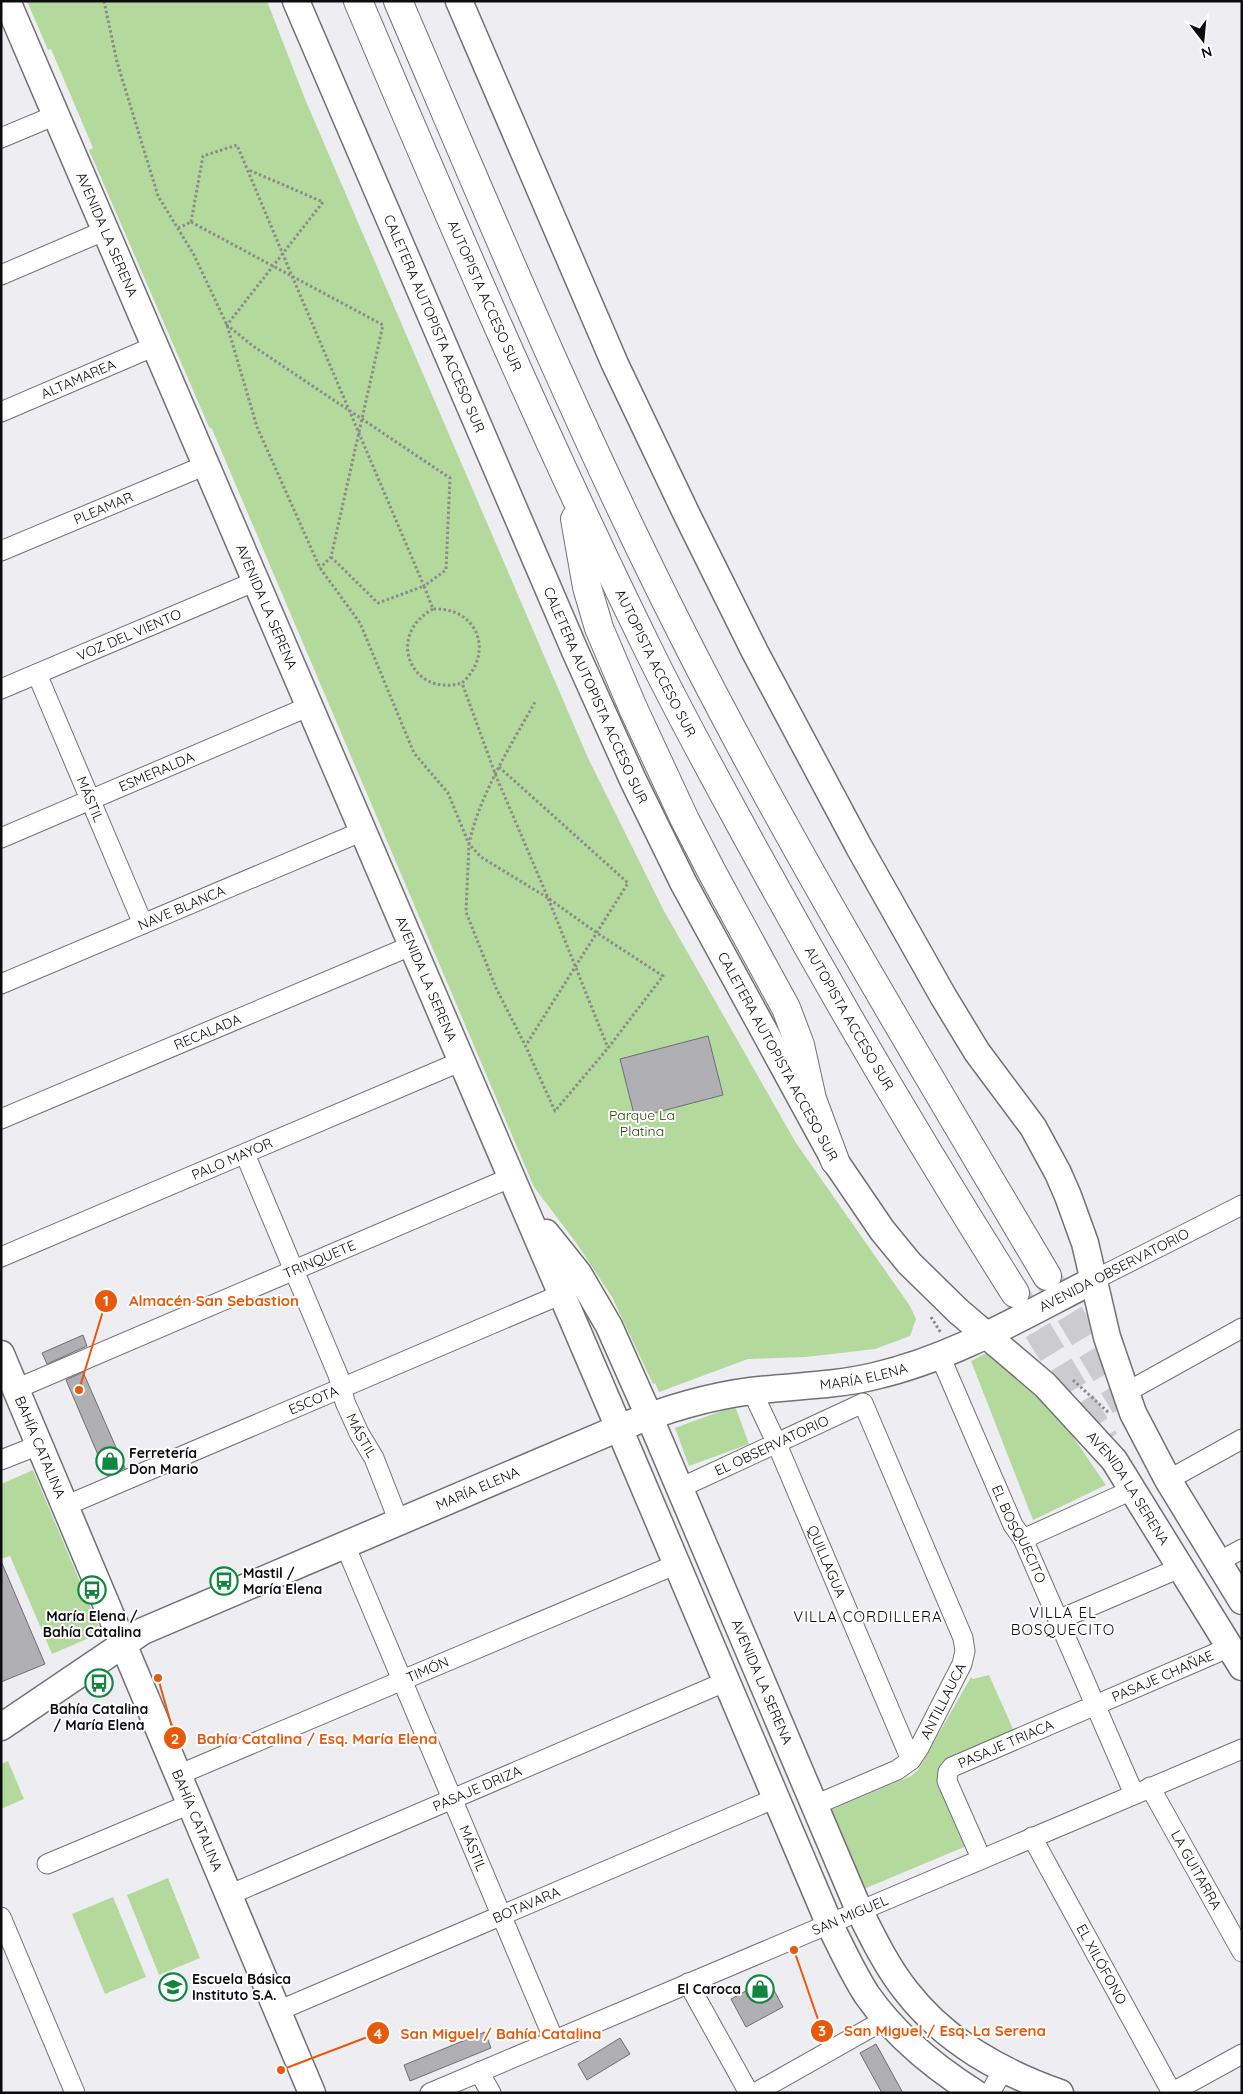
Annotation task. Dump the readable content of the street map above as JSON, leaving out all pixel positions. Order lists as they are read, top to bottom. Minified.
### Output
{"streets":{"highway":["AUTOPISTA ACCESO SUR"],"street":["AVENIDA LA SERENA","CALETERA AUTOPISTA ACCESO SUR","ALTAMAREA","PLEAMAR","VOZ DEL VIENTO","ESMERALDA","MÁSTIL","NAVE BLANCA","RECALADA","PALO MAYOR","TRINQUETE","AVENIDA OBSERVATORIO","MARÍA ELENA","ESCOTA","EL OBSERVATORIO","BAHÍA CATALINA","EL BOSQUECITO","QUILLAGUA","TIMÓN","PASAJE CHAÑAE","ANTILLAUCA","PASAJE TRIACA","PASAJE DRIZA","LA GUITARRA","BOTAVARA","SAN MIGUEL","EL XILÓFONO"]},"crossings":[["AVENIDA LA SERENA","CALETERA AUTOPISTA ACCESO SUR"],["AVENIDA LA SERENA","ALTAMAREA"],["AVENIDA LA SERENA","PLEAMAR"],["AVENIDA LA SERENA","VOZ DEL VIENTO"],["AVENIDA LA SERENA","ESMERALDA"],["AVENIDA LA SERENA","NAVE BLANCA"],["AVENIDA LA SERENA","RECALADA"],["AVENIDA LA SERENA","PALO MAYOR"],["AVENIDA LA SERENA","TRINQUETE"],["AVENIDA LA SERENA","AVENIDA OBSERVATORIO"],["AVENIDA LA SERENA","MARÍA ELENA"],["AVENIDA LA SERENA","ESCOTA"],["AVENIDA LA SERENA","EL OBSERVATORIO"],["AVENIDA LA SERENA","TIMÓN"],["AVENIDA LA SERENA","PASAJE CHAÑAE"],["AVENIDA LA SERENA","ANTILLAUCA"],["AVENIDA LA SERENA","PASAJE DRIZA"],["AVENIDA LA SERENA","BOTAVARA"],["AVENIDA LA SERENA","SAN MIGUEL"],["CALETERA AUTOPISTA ACCESO SUR","AVENIDA OBSERVATORIO"],["CALETERA AUTOPISTA ACCESO SUR","MARÍA ELENA"],["VOZ DEL VIENTO","MÁSTIL"],["ESMERALDA","MÁSTIL"],["MÁSTIL","NAVE BLANCA"],["MÁSTIL","PALO MAYOR"],["MÁSTIL","TRINQUETE"],["MÁSTIL","MARÍA ELENA"],["MÁSTIL","ESCOTA"],["MÁSTIL","TIMÓN"],["MÁSTIL","PASAJE DRIZA"],["MÁSTIL","BOTAVARA"],["MÁSTIL","SAN MIGUEL"],["TRINQUETE","BAHÍA CATALINA"],["AVENIDA OBSERVATORIO","MARÍA ELENA"],["MARÍA ELENA","BAHÍA CATALINA"],["MARÍA ELENA","EL BOSQUECITO"],["MARÍA ELENA","QUILLAGUA"],["ESCOTA","BAHÍA CATALINA"],["EL OBSERVATORIO","QUILLAGUA"],["EL OBSERVATORIO","ANTILLAUCA"],["BAHÍA CATALINA","TIMÓN"],["BAHÍA CATALINA","PASAJE DRIZA"],["BAHÍA CATALINA","BOTAVARA"],["EL BOSQUECITO","PASAJE CHAÑAE"],["EL BOSQUECITO","PASAJE TRIACA"],["EL BOSQUECITO","LA GUITARRA"],["EL BOSQUECITO","SAN MIGUEL"],["QUILLAGUA","ANTILLAUCA"],["PASAJE CHAÑAE","PASAJE TRIACA"],["PASAJE TRIACA","SAN MIGUEL"],["LA GUITARRA","SAN MIGUEL"],["SAN MIGUEL","EL XILÓFONO"]],"districts":["VILLA EL BOSQUECITO","VILLA CORDILLERA"],"parks":["Parque La Platina"],"places":{"other":["Almacén San Sebastion","Bahía Catalina / Esq. María Elena","San Miguel / Esq. La Serena","San Miguel / Bahía Catalina"],"shop":["Ferretería Don Mario","El Caroca"],"bus stop":["Mastil / María Elena","María Elena / Bahía Catalina","Bahía Catalina / María Elena"],"school or university":["Escuela Básica Instituto S.A."]},"north":"bottom"}
